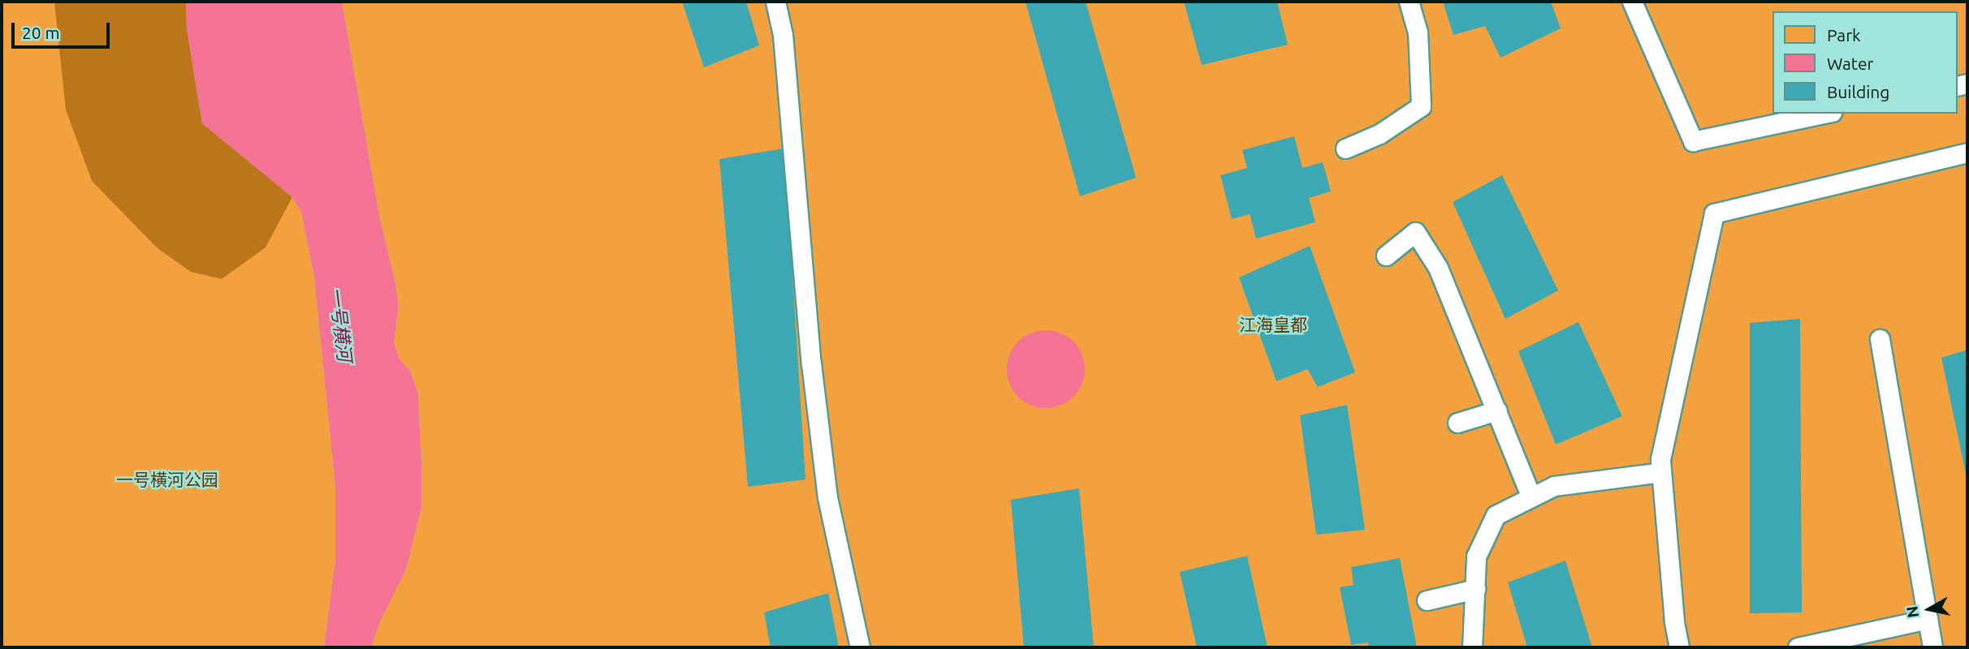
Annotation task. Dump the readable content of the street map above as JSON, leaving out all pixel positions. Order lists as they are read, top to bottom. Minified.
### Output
{"water":["一号横河"],"parks":["江海皇都","一号横河公园"],"legend":["Park","Water","Building"],"scale_bar":"20 m","north":"left"}
